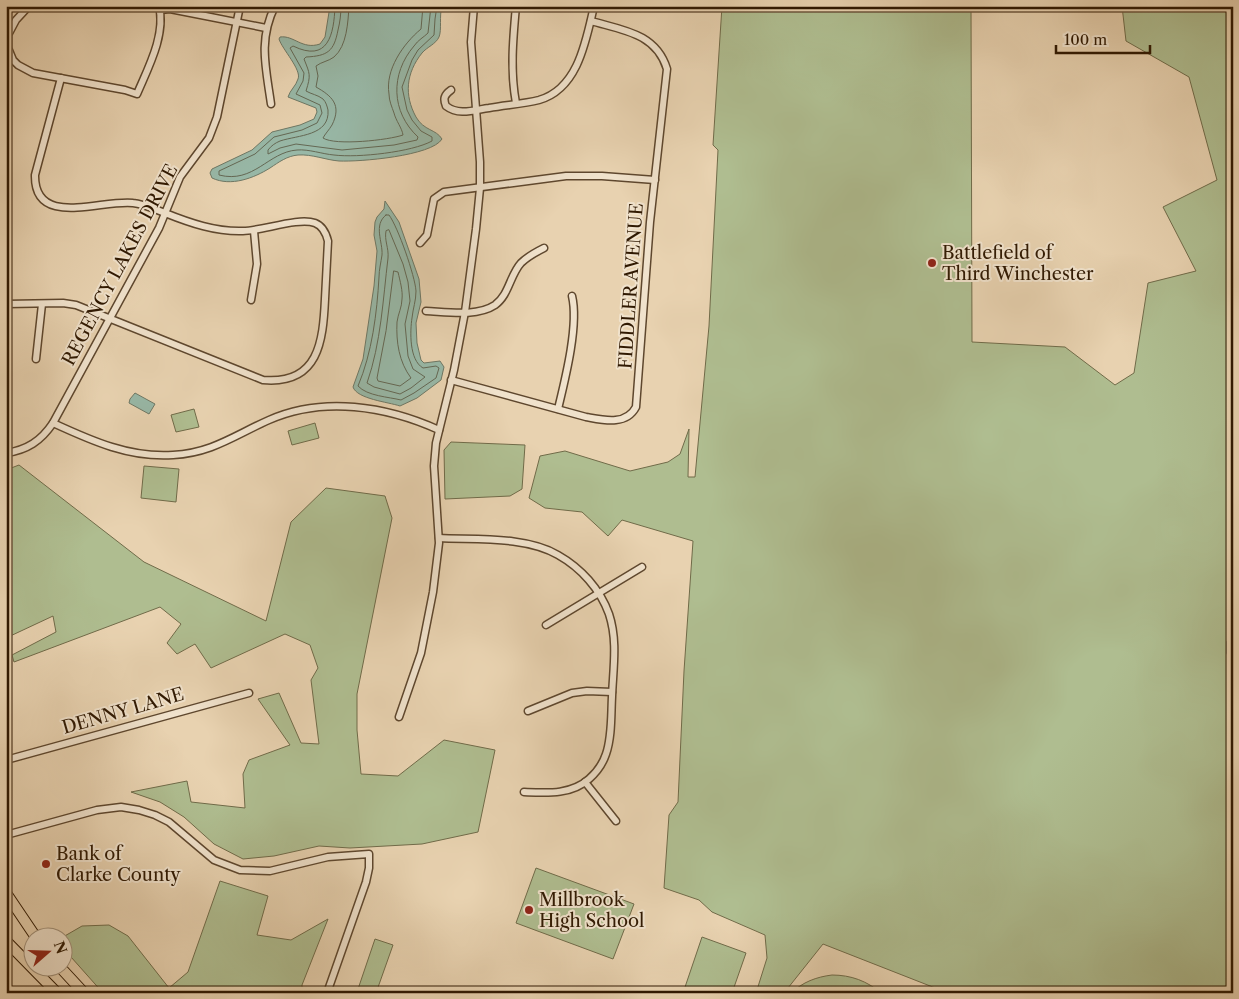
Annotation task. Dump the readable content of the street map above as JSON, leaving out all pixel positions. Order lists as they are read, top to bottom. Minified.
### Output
{"streets":{"street":["REGENCY LAKES DRIVE","FIDDLER AVENUE","DENNY LANE"]},"places":["Battlefield of Third Winchester","Bank of Clarke County","Millbrook High School"],"scale_bar":"100 m","north":"right"}
